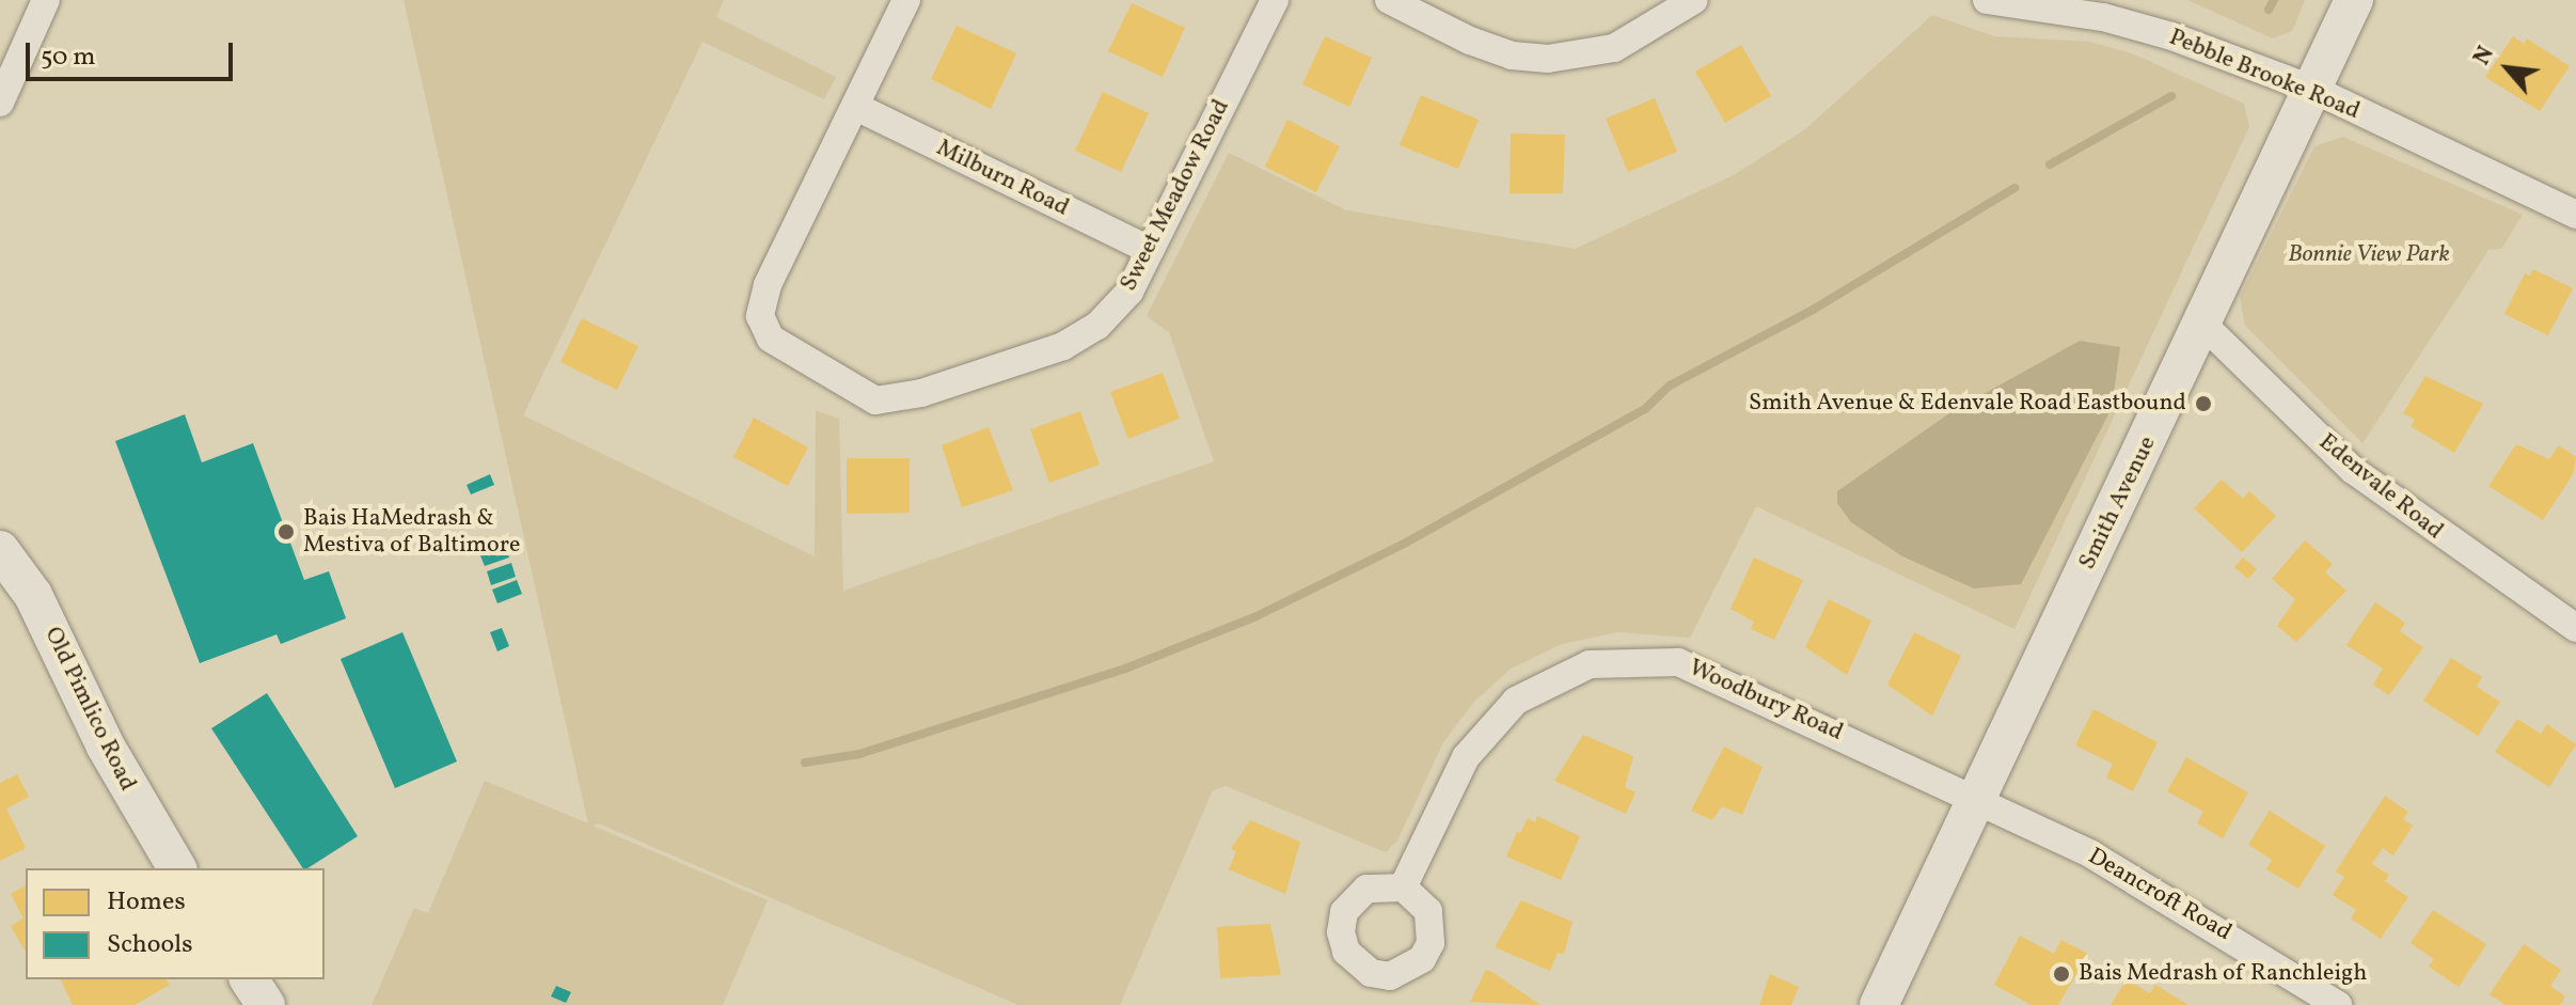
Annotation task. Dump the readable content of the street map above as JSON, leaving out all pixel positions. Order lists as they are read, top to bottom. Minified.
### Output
{"streets":{"main road":["Smith Avenue","Old Pimlico Road"],"street":["Pebble Brooke Road","Milburn Road","Sweet Meadow Road","Edenvale Road","Woodbury Road","Deancroft Road"]},"crossings":[["Pebble Brooke Road","Smith Avenue"],["Milburn Road","Sweet Meadow Road"],["Edenvale Road","Smith Avenue"],["Smith Avenue","Woodbury Road"],["Smith Avenue","Deancroft Road"],["Woodbury Road","Deancroft Road"]],"parks":["Bonnie View Park"],"places":["Smith Avenue & Edenvale Road Eastbound","Bais HaMedrash & Mestiva of Baltimore","Bais Medrash of Ranchleigh"],"legend":["Homes","Schools"],"scale_bar":"50 m","north":"top left"}
